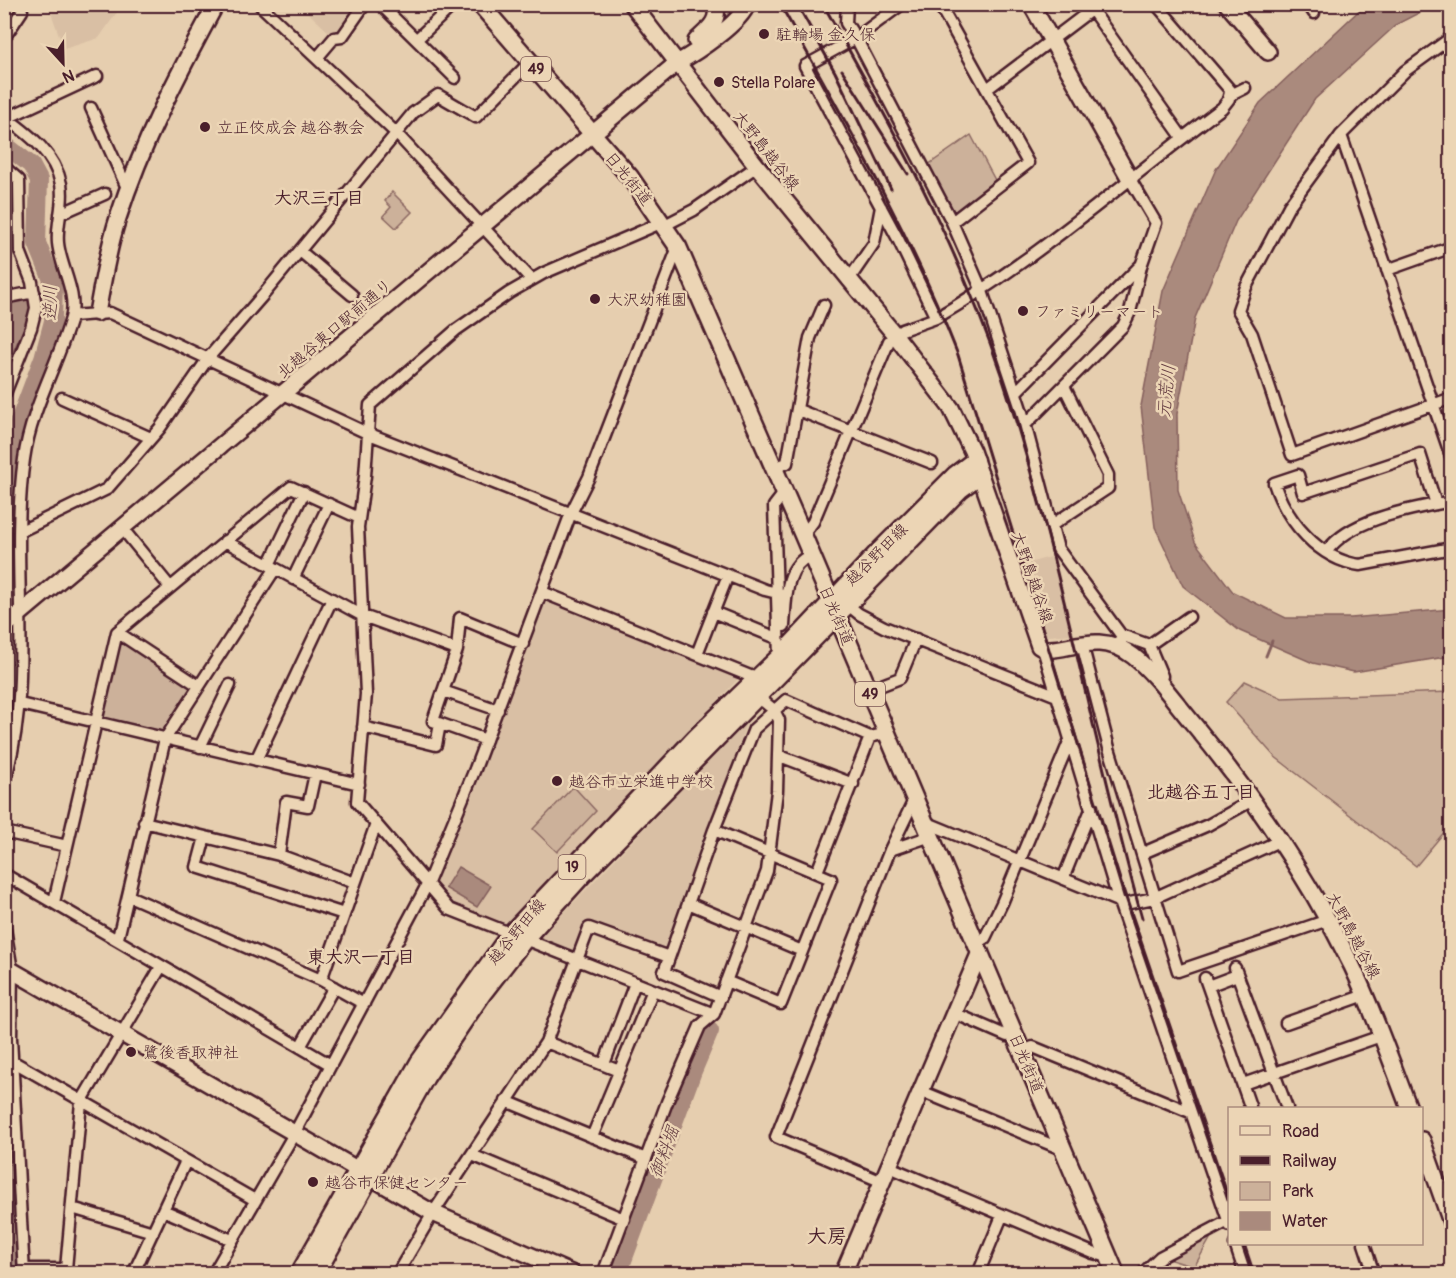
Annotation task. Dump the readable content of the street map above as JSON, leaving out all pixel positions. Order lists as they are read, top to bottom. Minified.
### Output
{"streets":{"main road":["49","日光街道","越谷野田線","19"],"street":["大野島越谷線","北越谷東口駅前通り"]},"crossings":[["大野島越谷線","北越谷東口駅前通り"],["大野島越谷線","越谷野田線"],["日光街道","北越谷東口駅前通り"],["日光街道","越谷野田線"]],"districts":["大沢三丁目","北越谷五丁目","東大沢一丁目","大房"],"water":["逆川","元荒川","御料堀"],"places":["駐輪場 金久保","Stella Polare","立正佼成会 越谷教会","大沢幼稚園","ファミリーマート","越谷市立栄進中学校","鷺後香取神社","越谷市保健センター"],"legend":["Road","Railway","Park","Water"],"north":"bottom"}
